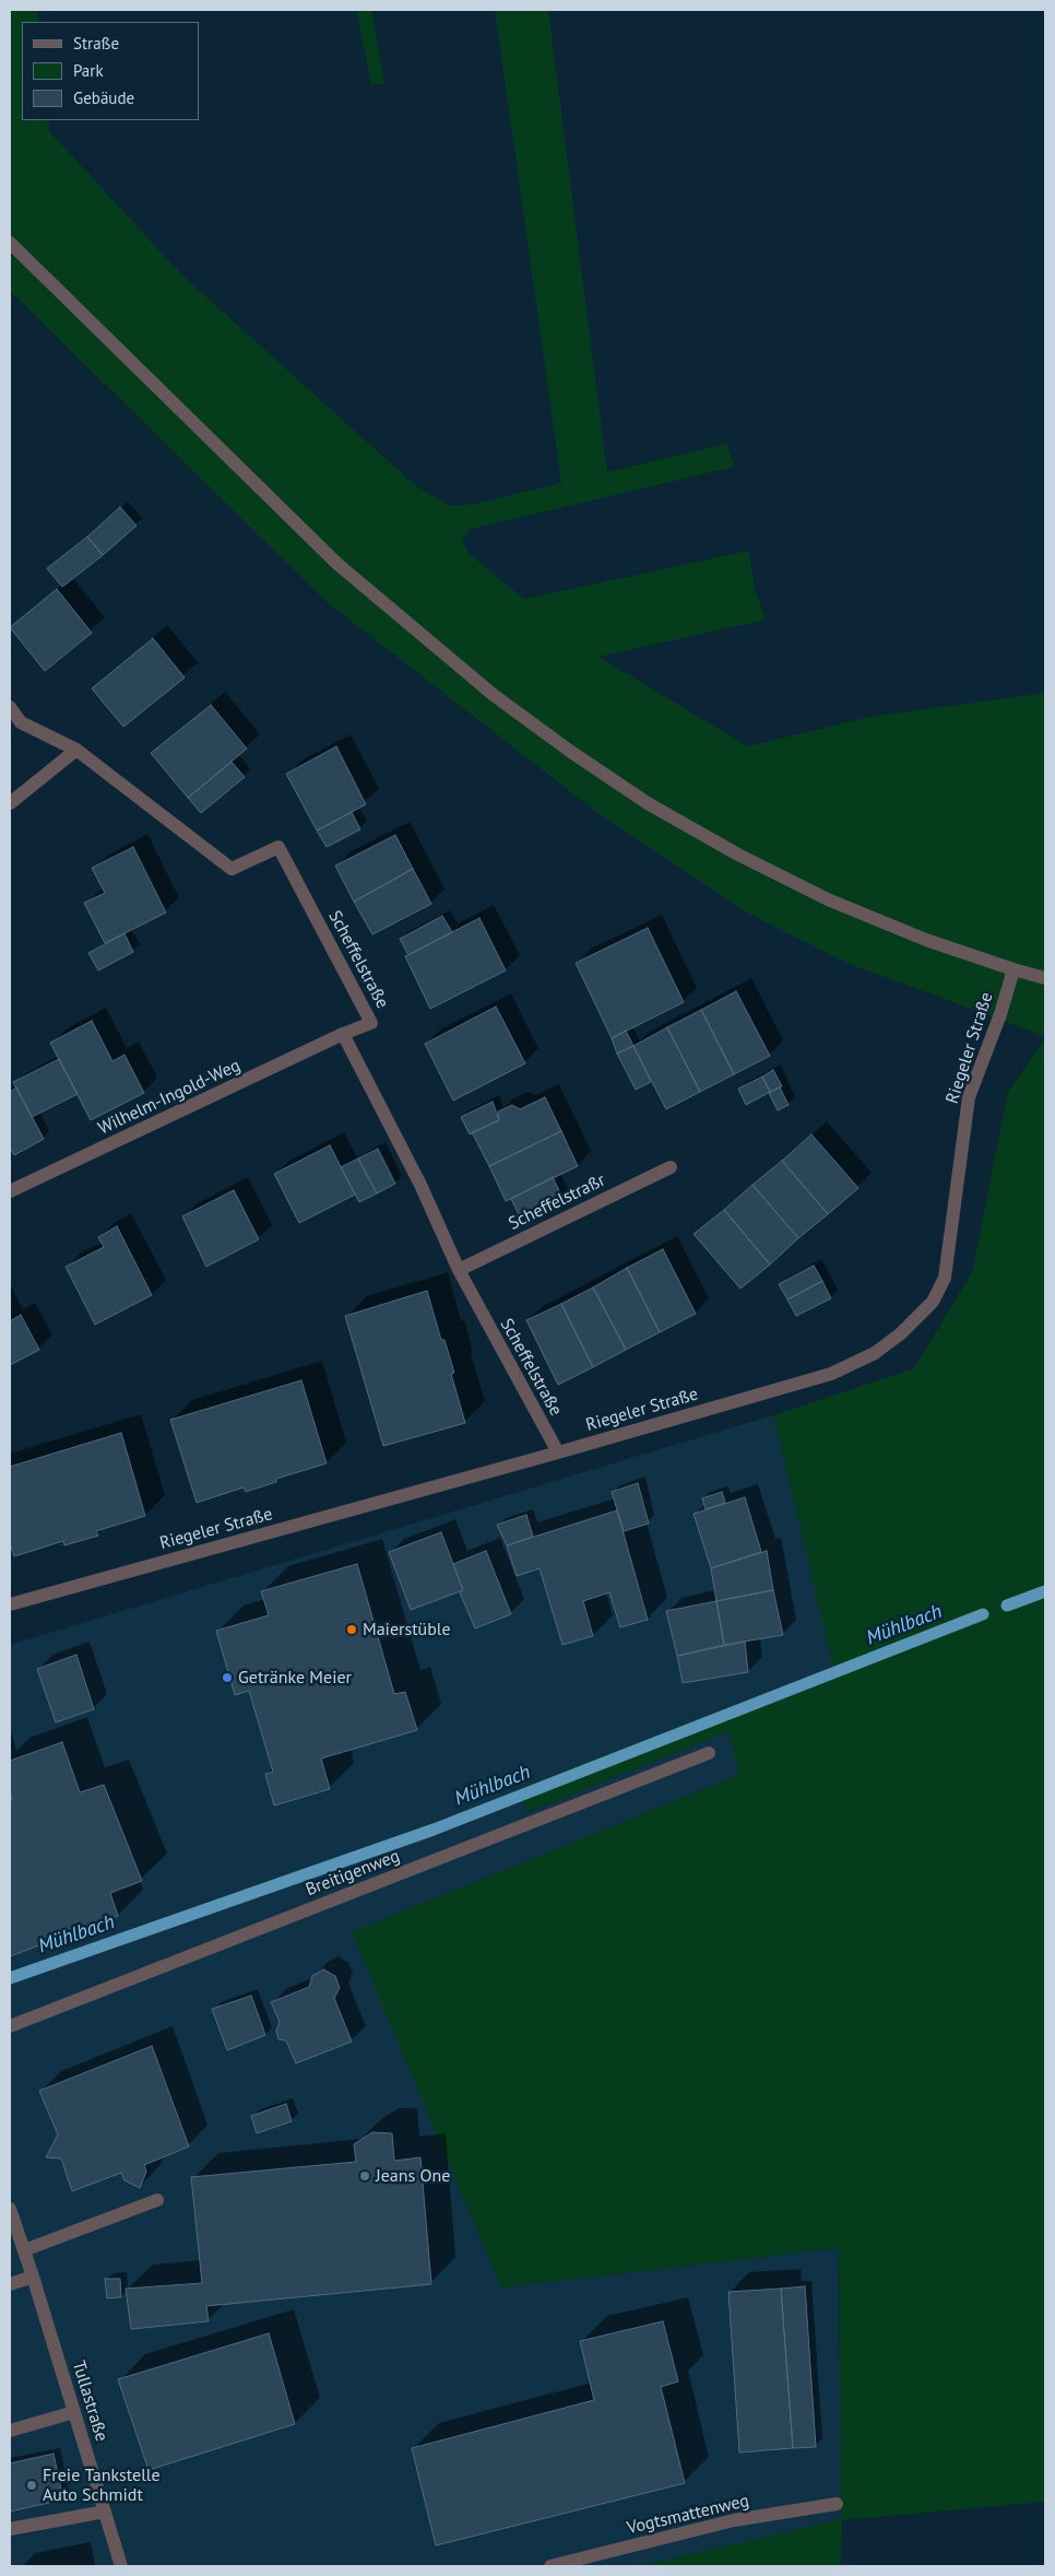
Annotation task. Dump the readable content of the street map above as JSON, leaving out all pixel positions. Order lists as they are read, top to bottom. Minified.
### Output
{"streets":{"street":["Scheffelstraße","Riegeler Straße","Wilhelm-Ingold-Weg","Scheffelstraßr","Breitigenweg","Tullastraße","Vogtsmattenweg"]},"crossings":[["Scheffelstraße","Riegeler Straße"],["Scheffelstraße","Wilhelm-Ingold-Weg"],["Scheffelstraße","Scheffelstraßr"]],"water":["Mühlbach"],"places":["Maierstüble","Getränke Meier","Jeans One","Freie Tankstelle Auto Schmidt"],"legend":["Straße","Park","Gebäude"]}
